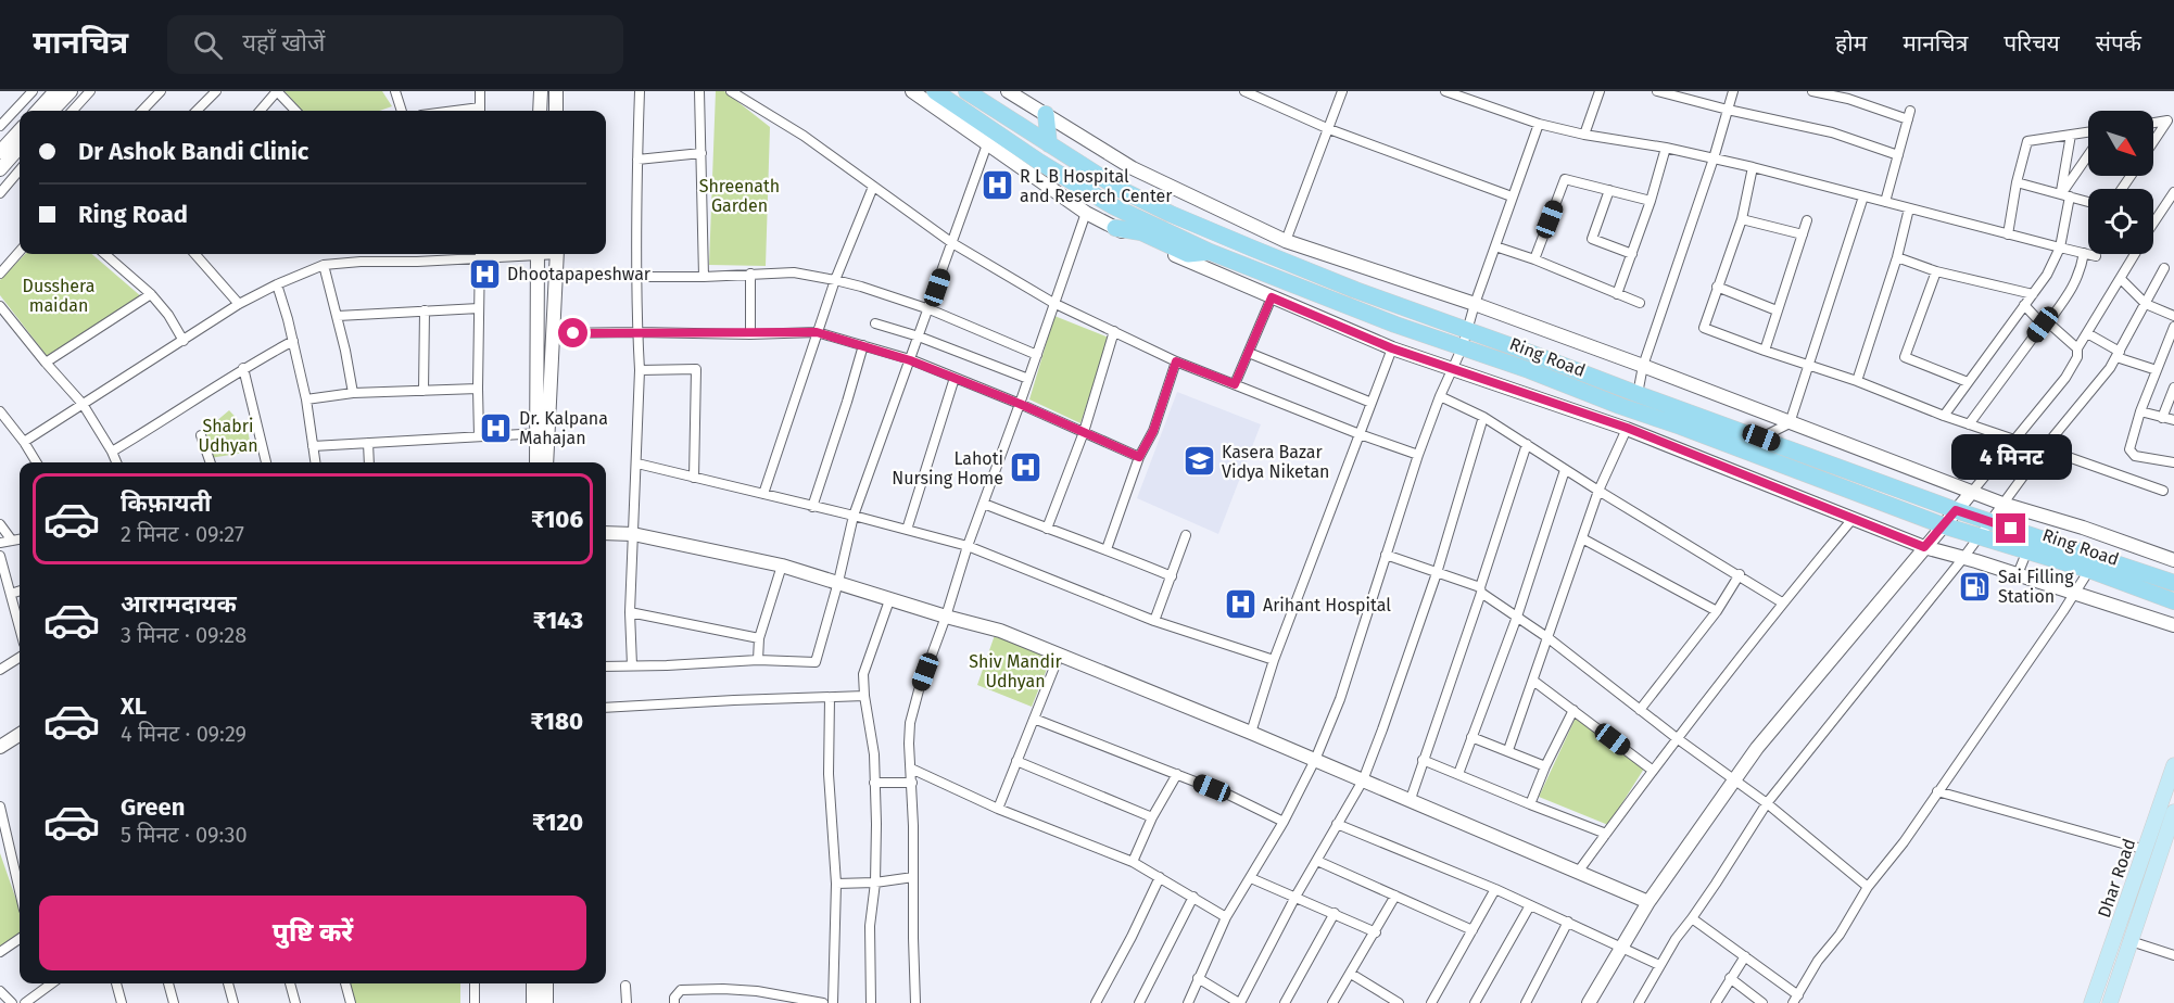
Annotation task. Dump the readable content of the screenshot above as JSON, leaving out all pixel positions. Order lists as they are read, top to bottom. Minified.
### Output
{"streets":{"highway":["Ring Road"],"main road":["Dhar Road"]},"parks":["Shreenath Garden","Dusshera maidan","Shabri Udhyan","Shiv Mandir Udhyan"],"places":{"hospital":["R L B Hospital and Reserch Center","Dhootapapeshwar","Dr. Kalpana Mahajan","Lahoti Nursing Home","Arihant Hospital"],"school or university":["Kasera Bazar Vidya Niketan"],"fuel station":["Sai Filling Station"]},"north":"bottom right","page":{"header":"मानचित्र","search":"यहाँ खोजें","nav":["होम","मानचित्र","परिचय","संपर्क"],"banner":["Dr Ashok Bandi Clinic","Ring Road"],"bubble":"4 मिनट","list":[{"name":"किफ़ायती","note":"2 मिनट · 09:27","value":"₹106"},{"name":"आरामदायक","note":"3 मिनट · 09:28","value":"₹143"},{"name":"XL","note":"4 मिनट · 09:29","value":"₹180"},{"name":"Green","note":"5 मिनट · 09:30","value":"₹120"}],"buttons":"पुष्टि करें"}}
